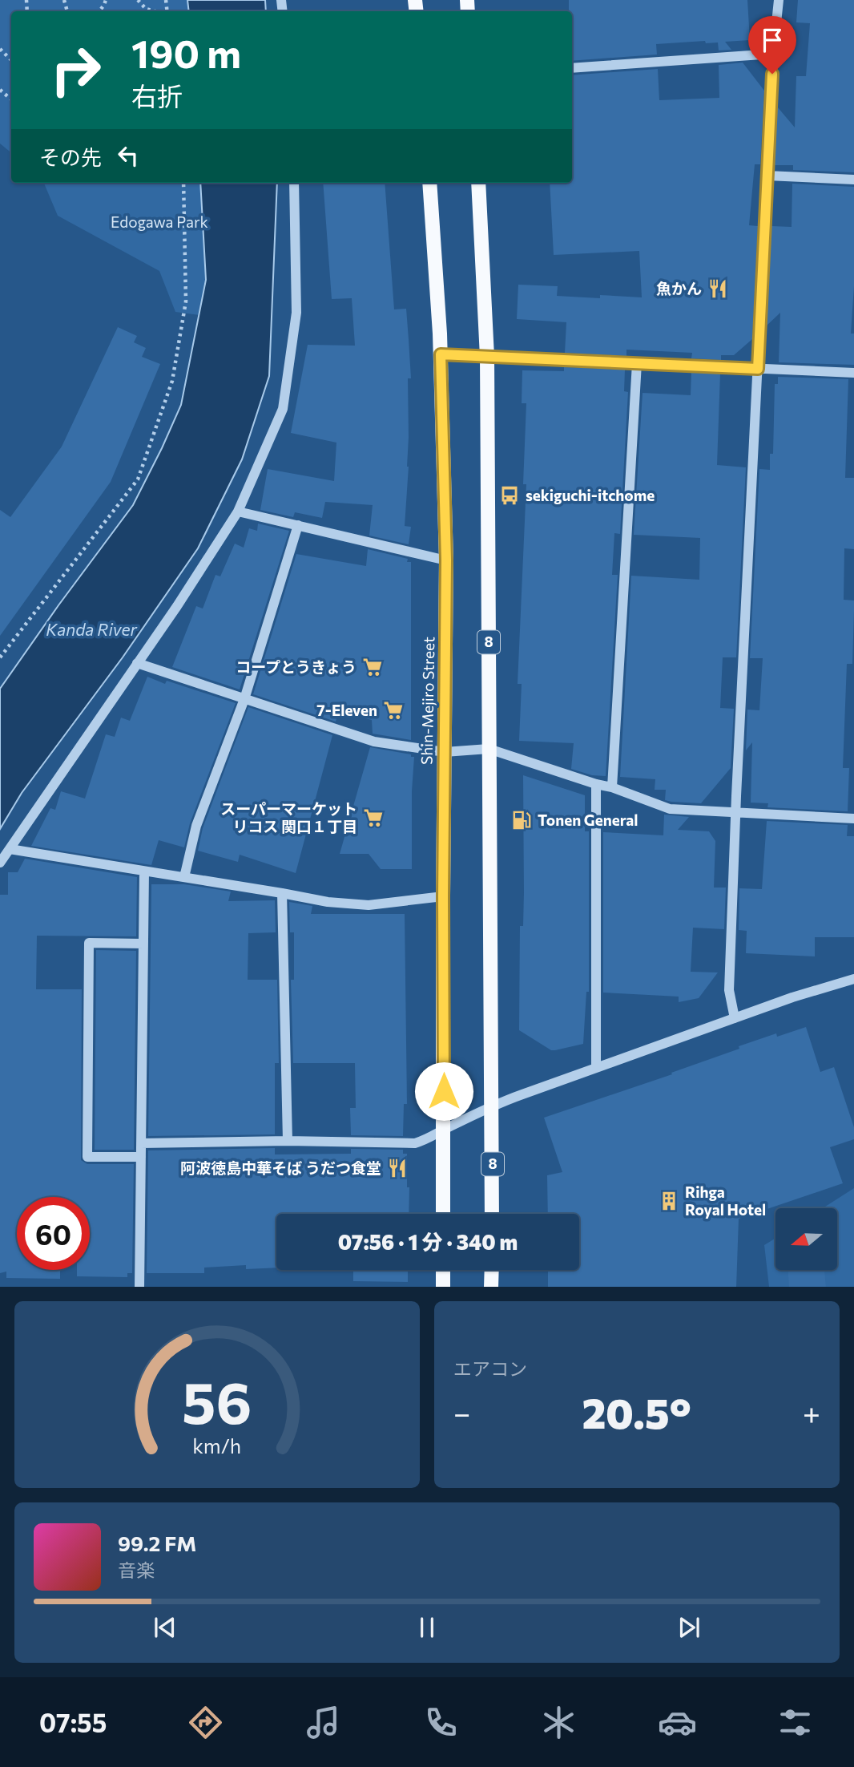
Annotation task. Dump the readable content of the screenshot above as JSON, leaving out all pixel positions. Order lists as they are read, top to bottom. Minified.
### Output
{"streets":{"main road":["8","Shin-Mejiro Street"]},"water":["Kanda River"],"parks":["Edogawa Park"],"places":{"restaurant":["魚かん","阿波徳島中華そば うだつ食堂"],"bus stop":["sekiguchi-itchome"],"supermarket":["コープとうきょう","7-Eleven","スーパーマーケット リコス 関口１丁目"],"fuel station":["Tonen General"],"building":["Rihga Royal Hotel"]},"north":"left","page":{"turn":["190 m","右折"],"then":"その先","limit":"60","trip":"07:56 · 1 分 · 340 m","tile":"エアコン","heat":["−","20.5°","+"],"song":["99.2 FM","音楽"],"tabs":"07:55","gauge":["56","km/h"]}}
